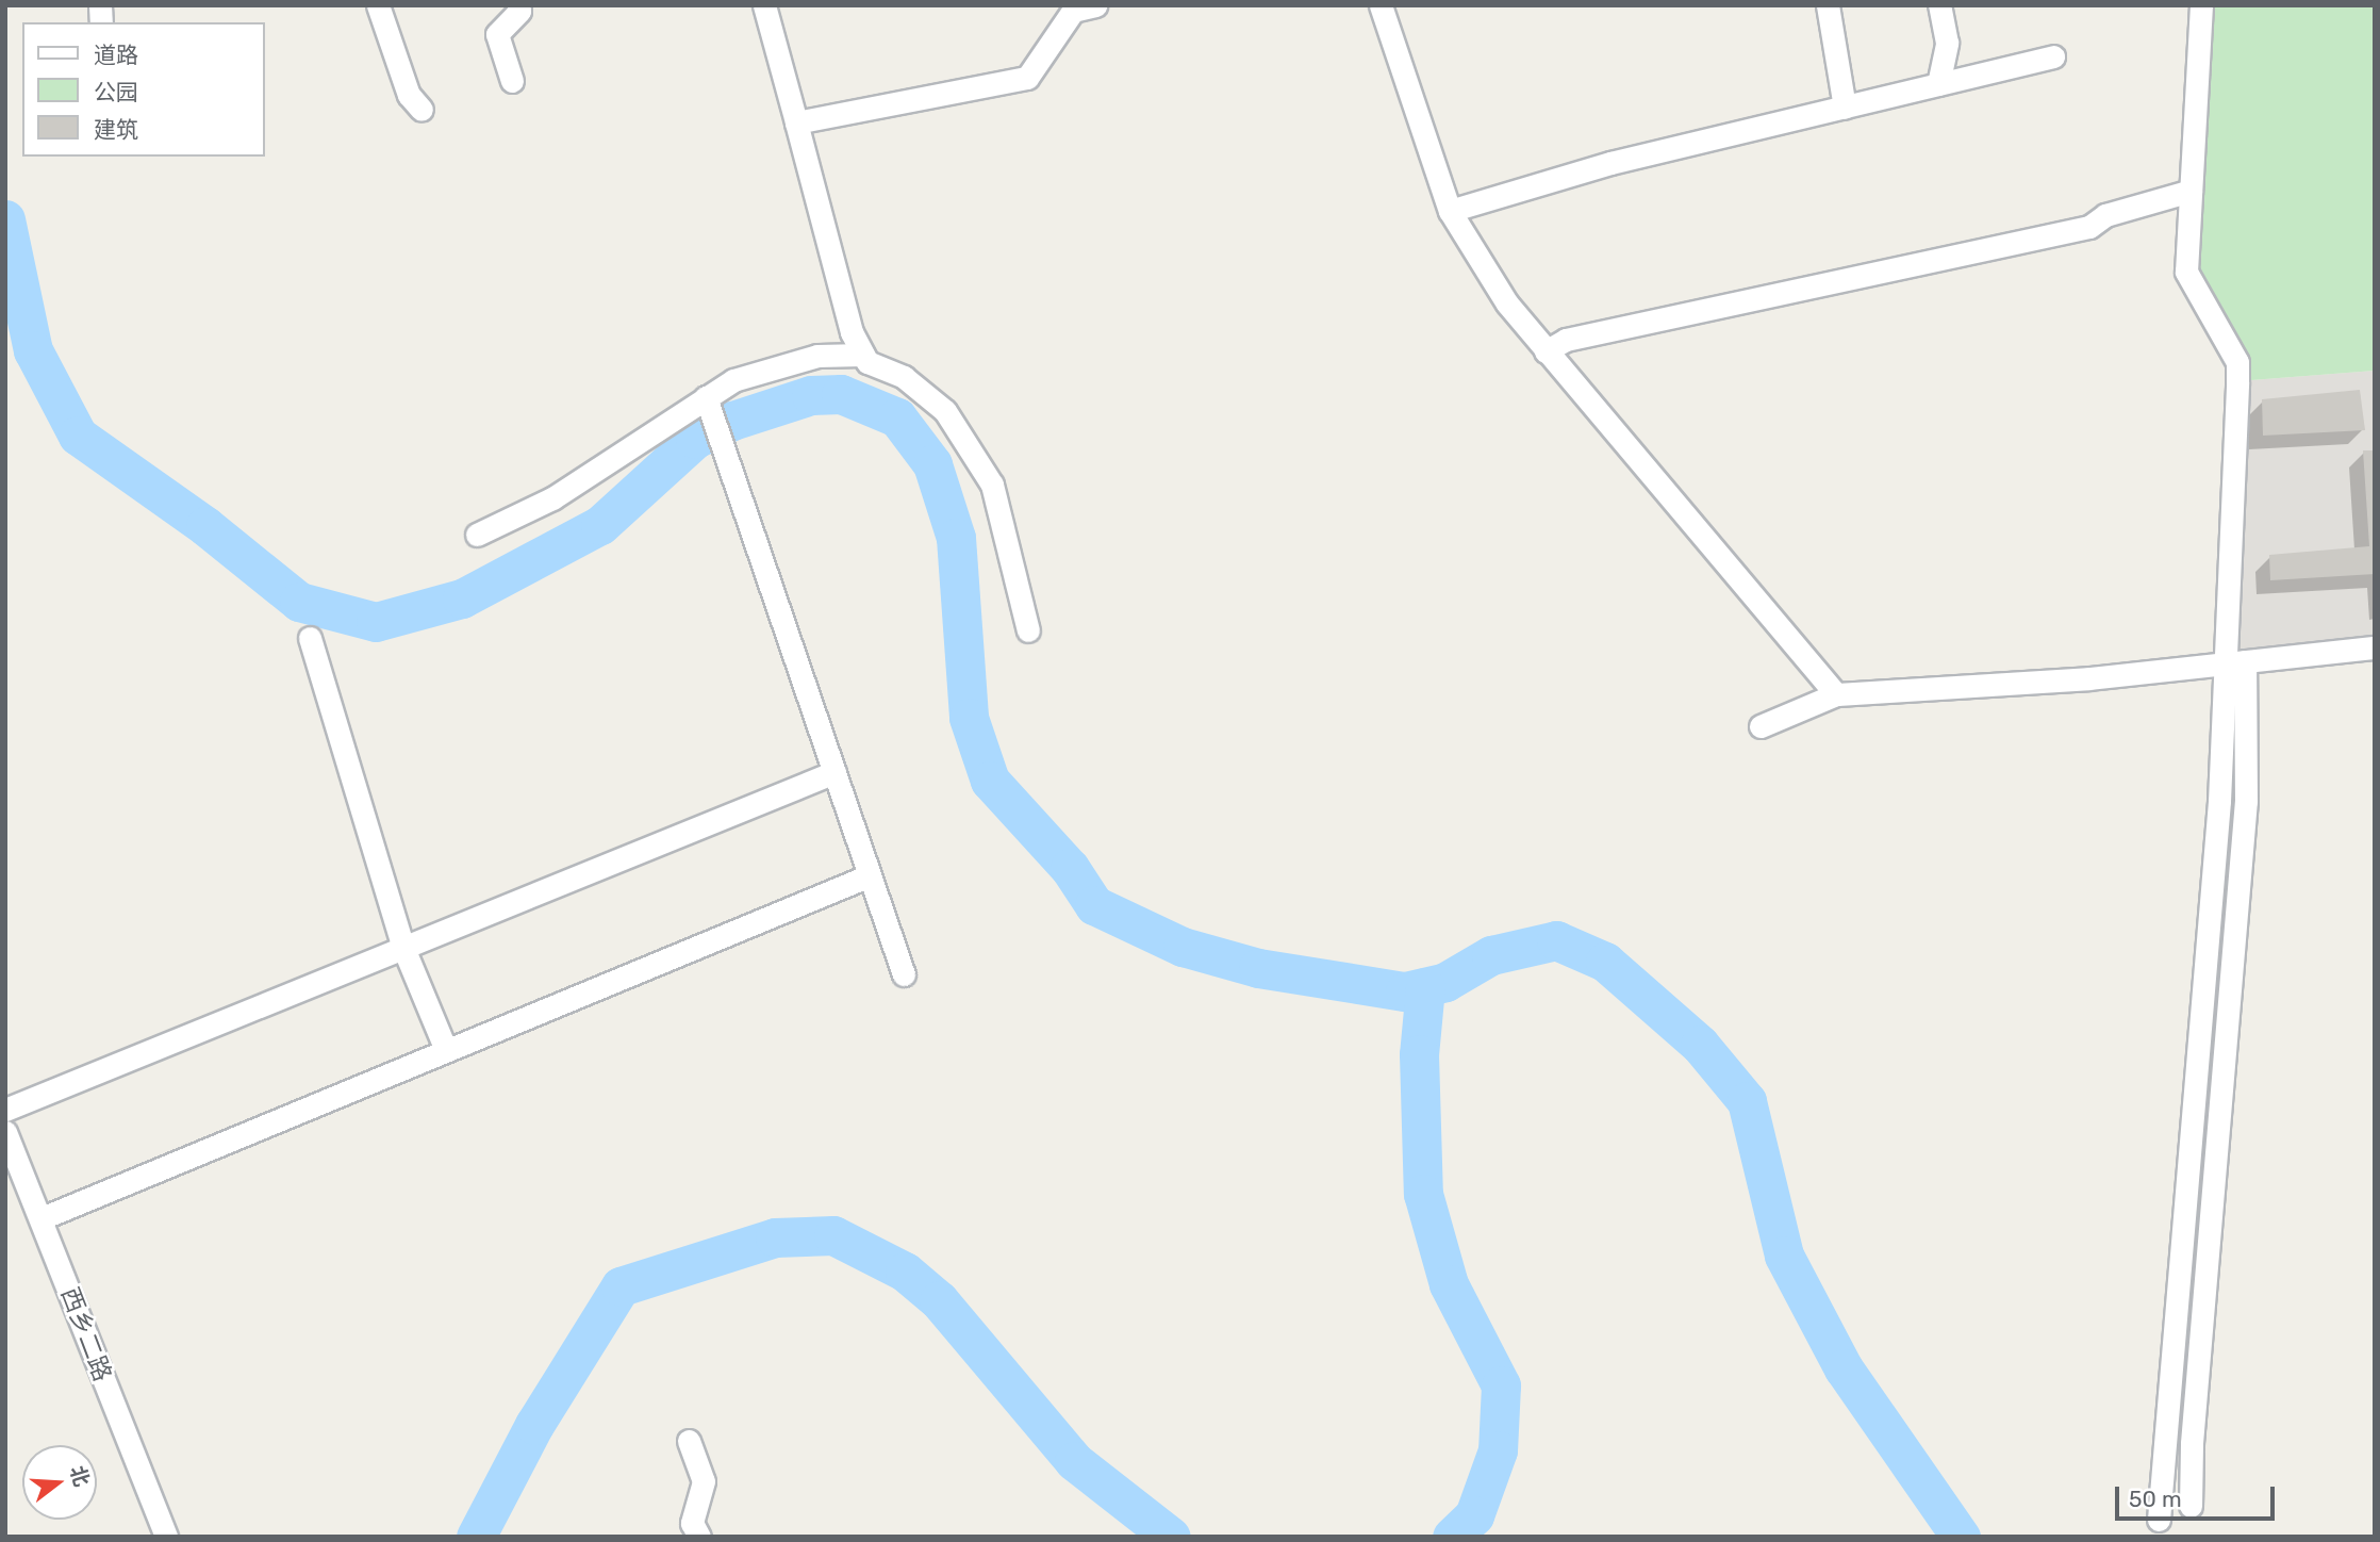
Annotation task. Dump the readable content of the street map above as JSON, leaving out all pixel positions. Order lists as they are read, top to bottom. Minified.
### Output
{"streets":{"street":["西乡二路"]},"legend":["道路","公园","建筑"],"scale_bar":"50 m","north":"right"}
